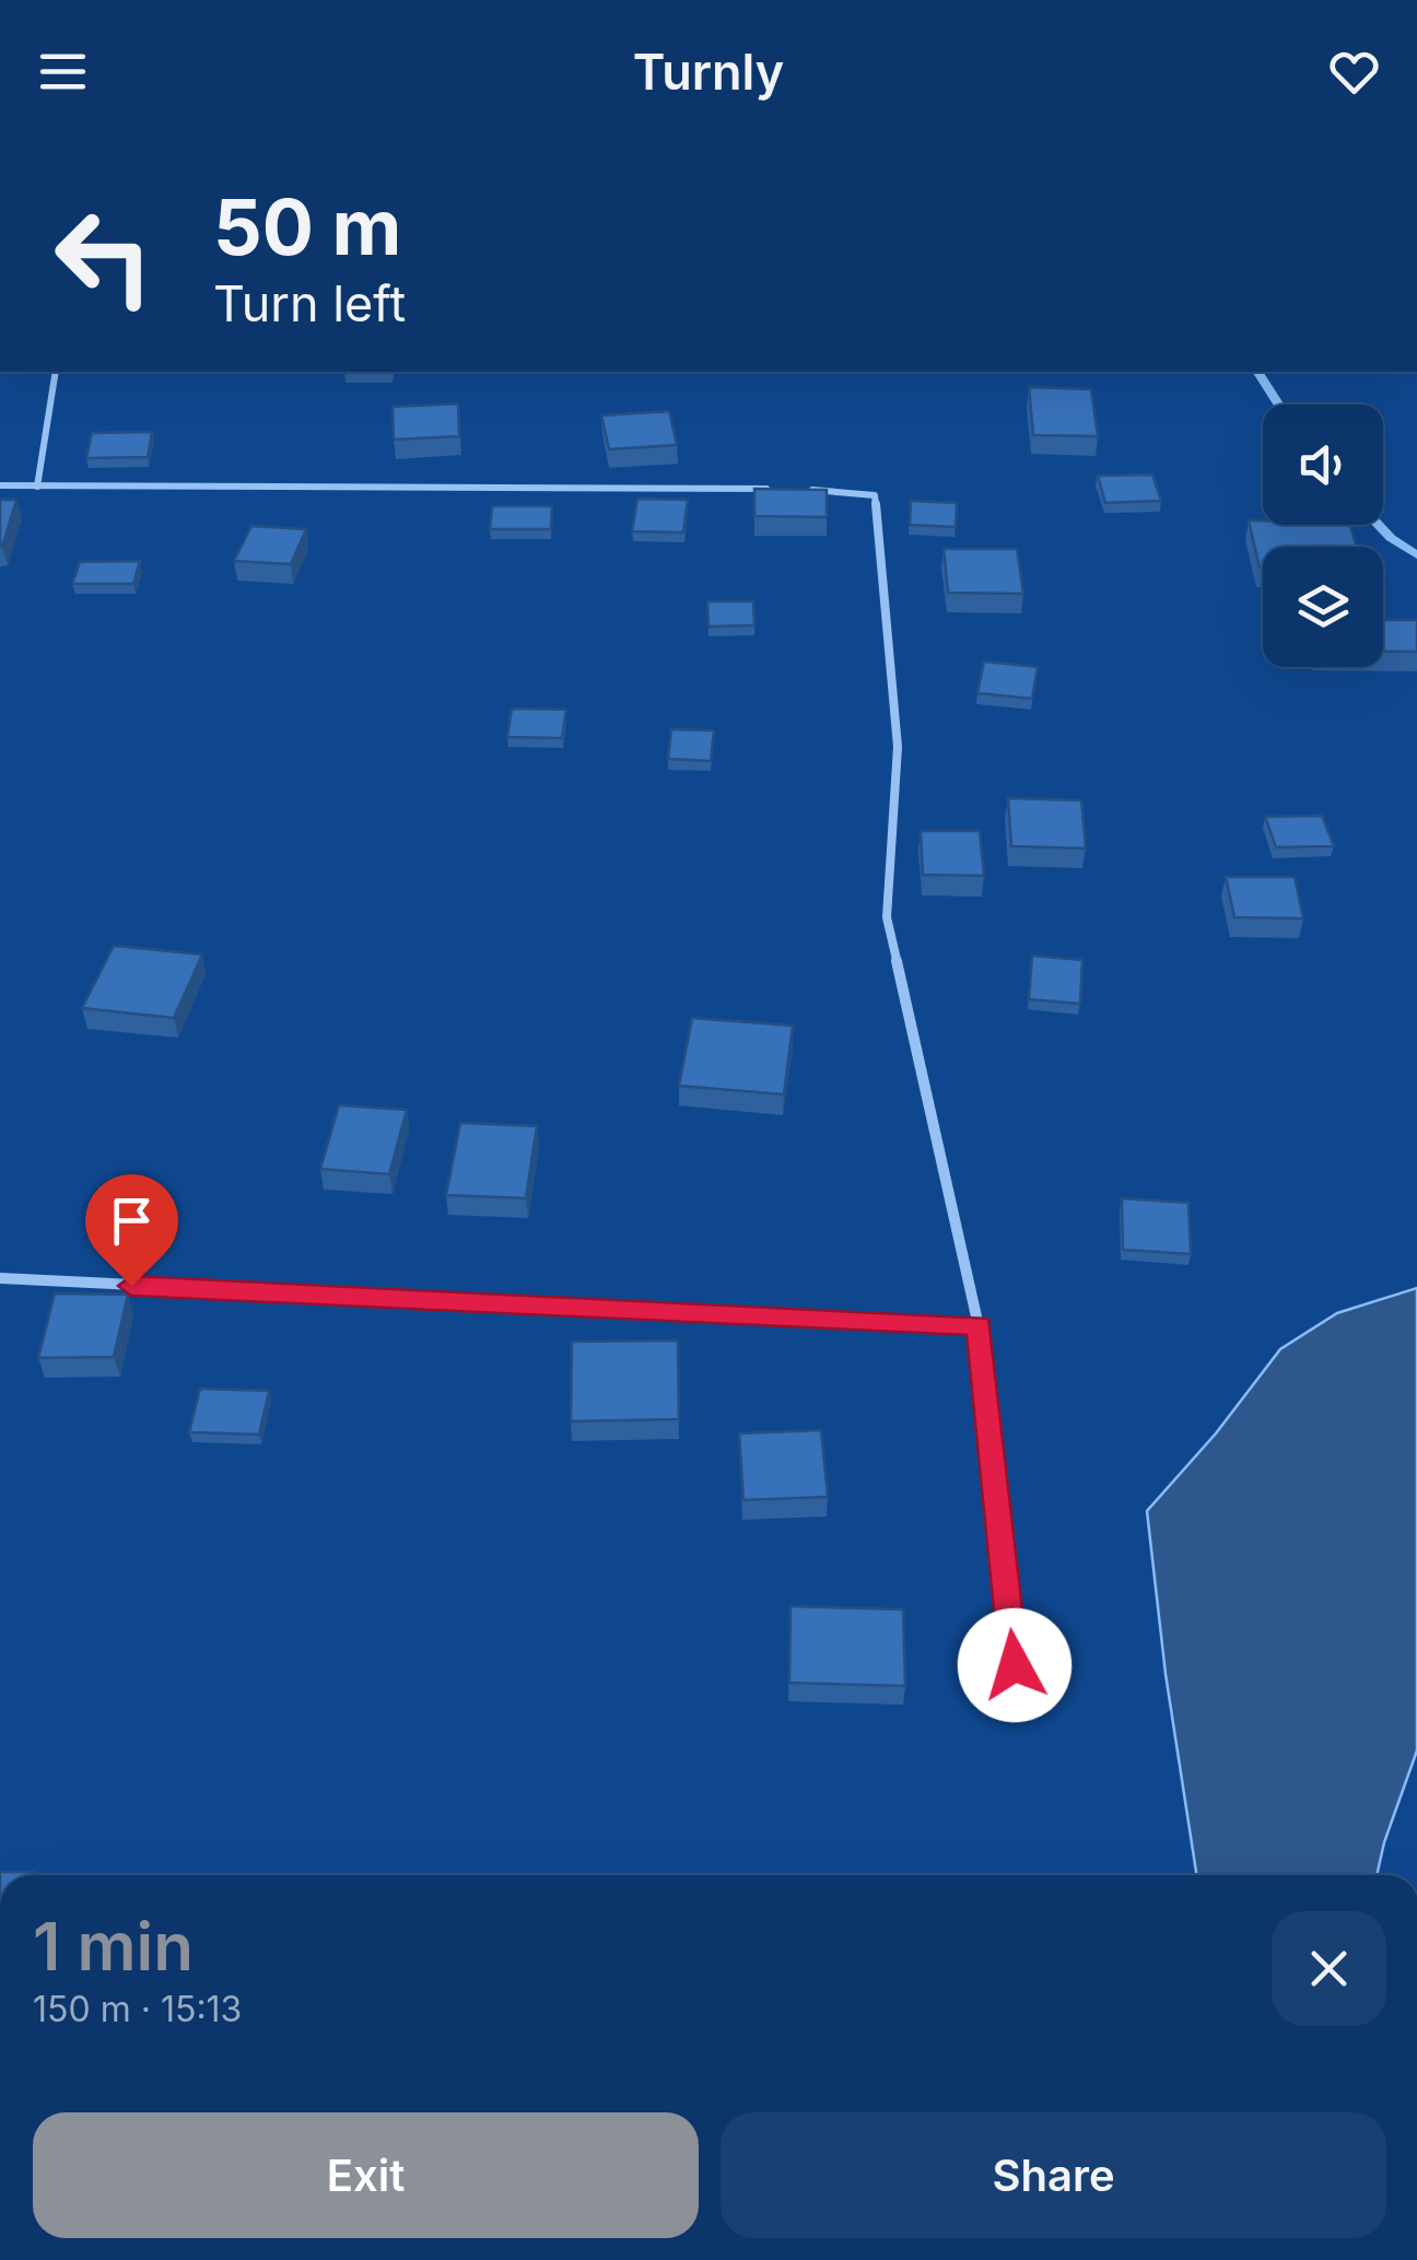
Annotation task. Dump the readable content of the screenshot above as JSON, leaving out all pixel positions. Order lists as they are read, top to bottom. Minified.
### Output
{"page":{"header":"Turnly","turn":["50 m","Turn left"],"heading":["1 min","150 m · 15:13"],"buttons":["Exit","Share"]}}
